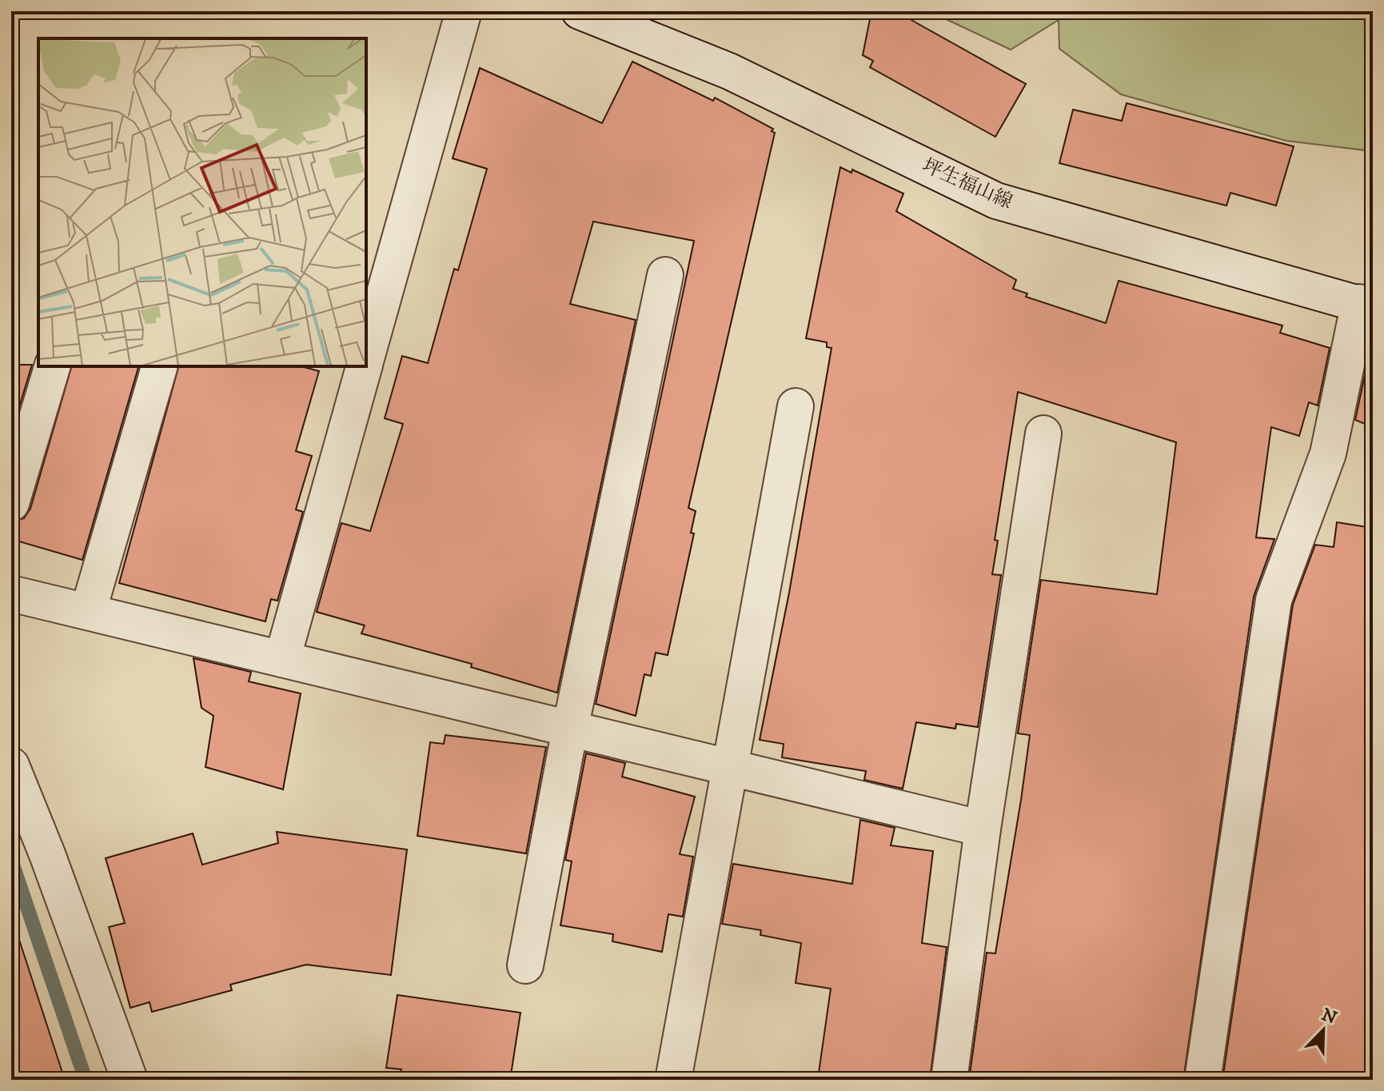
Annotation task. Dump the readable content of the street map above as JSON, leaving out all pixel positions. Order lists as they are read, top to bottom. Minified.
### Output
{"streets":{"street":["坪生福山線"]},"north":"top right"}
